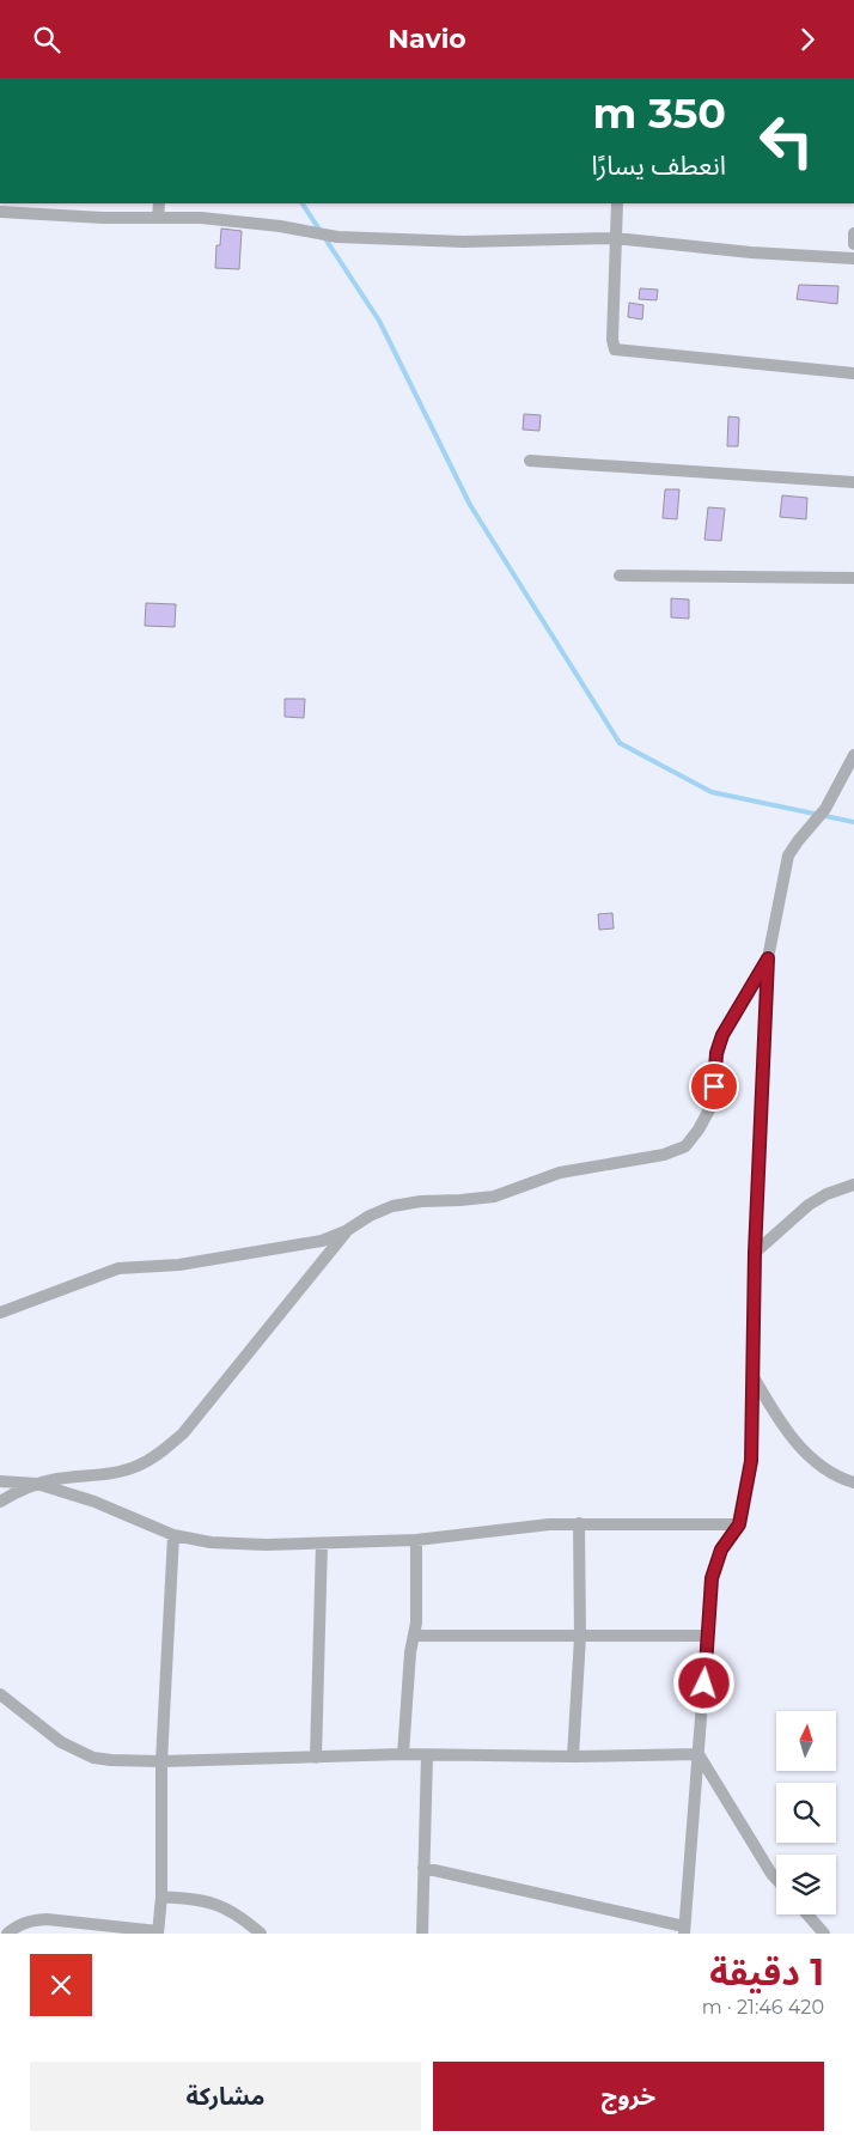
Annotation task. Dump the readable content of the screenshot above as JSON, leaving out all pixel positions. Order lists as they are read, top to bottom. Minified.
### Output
{"north":"top","page":{"header":"Navio","turn":["350 m","انعطف يسارًا"],"heading":["1 دقيقة","420 m · 21:46"],"buttons":["خروج","مشاركة"]}}
